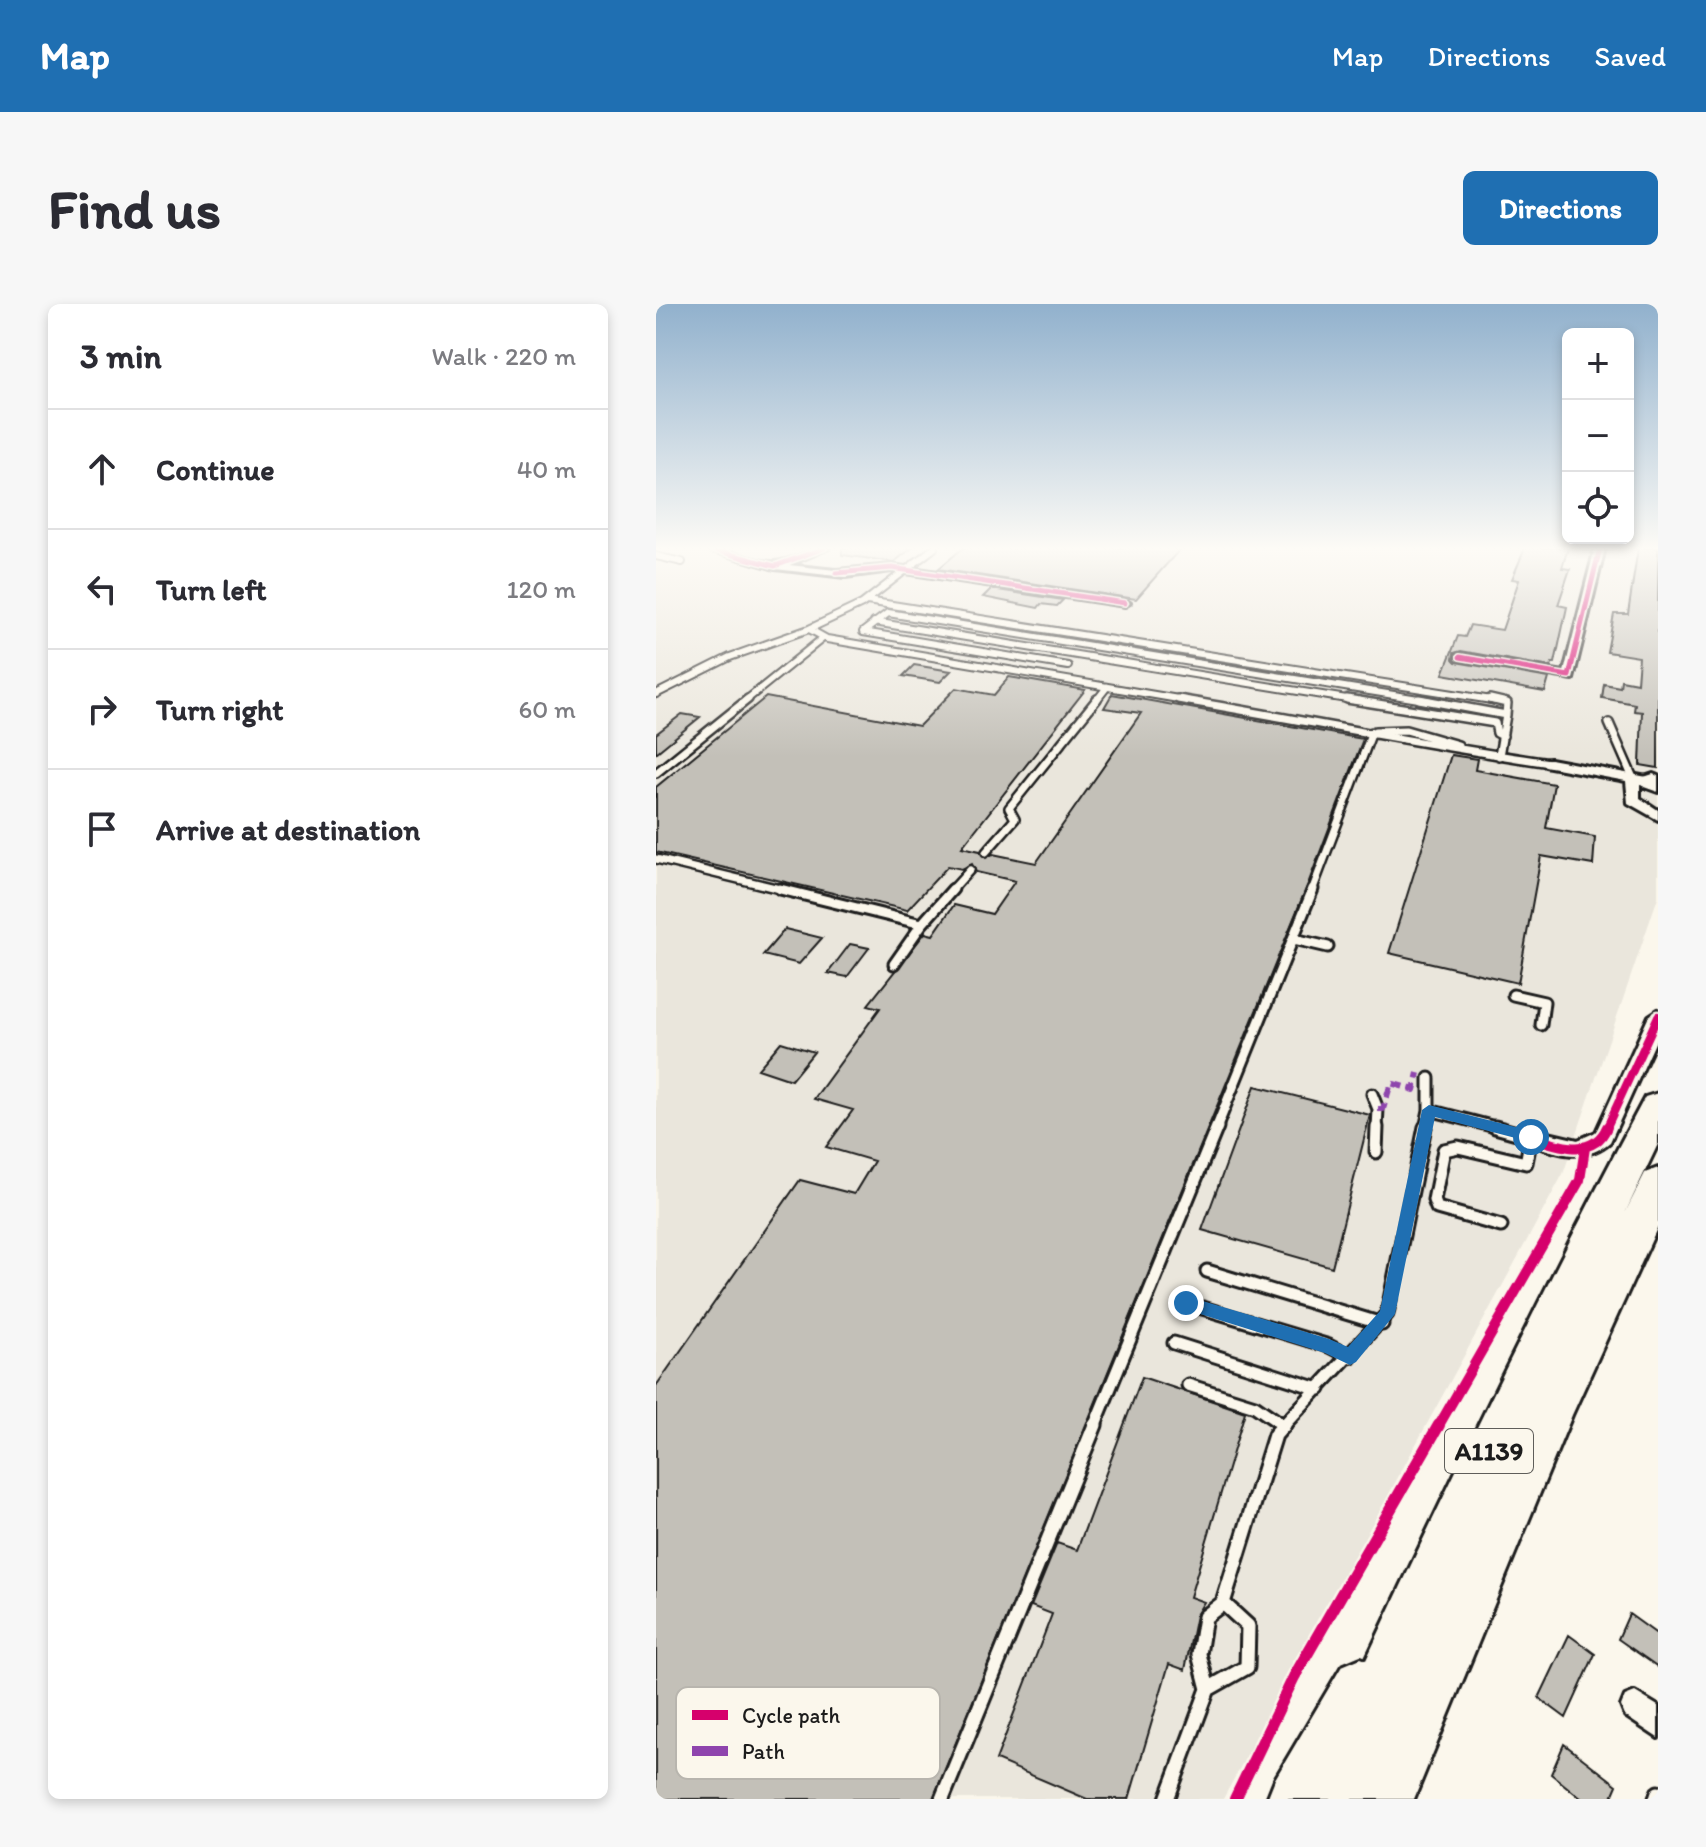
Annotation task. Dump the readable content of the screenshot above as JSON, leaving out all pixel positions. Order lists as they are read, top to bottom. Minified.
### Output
{"streets":{"highway":["A1139"]},"legend":["Cycle path","Path"],"page":{"header":"Map","nav":["Map","Directions","Saved"],"buttons":"Directions","title":"Find us","heading":["3 min","Walk · 220 m"],"map_buttons":["+","−"],"list":[["Continue","40 m"],["Turn left","120 m"],["Turn right","60 m"],"Arrive at destination"]}}
